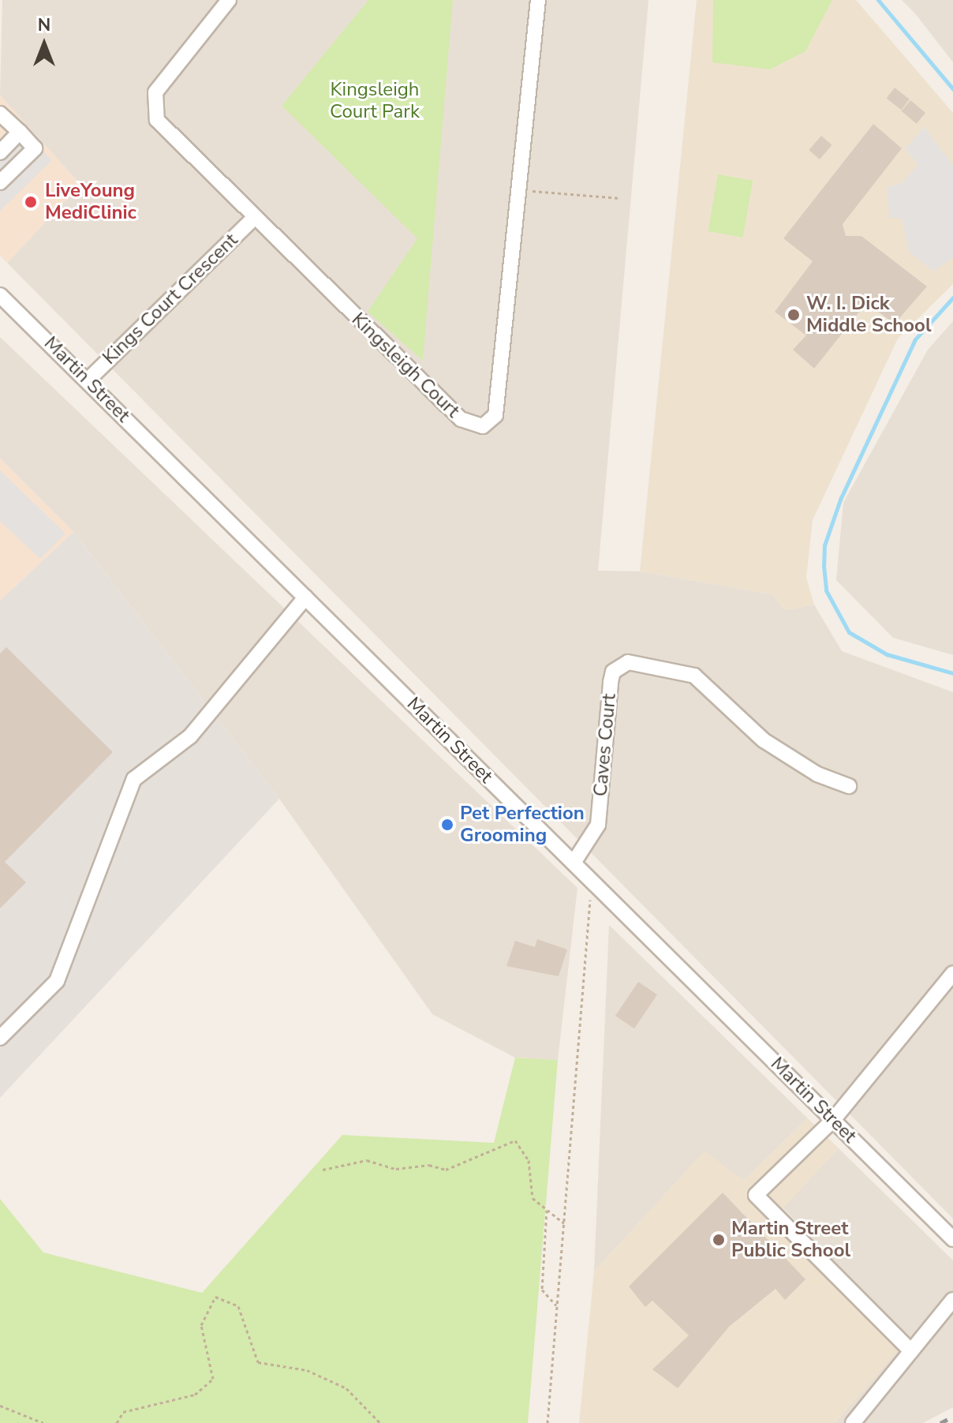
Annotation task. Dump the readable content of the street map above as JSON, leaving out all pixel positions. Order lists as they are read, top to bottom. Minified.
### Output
{"streets":{"street":["Kings Court Crescent","Kingsleigh Court","Martin Street","Caves Court"]},"crossings":[["Kings Court Crescent","Kingsleigh Court"],["Kings Court Crescent","Martin Street"],["Martin Street","Caves Court"]],"parks":["Kingsleigh Court Park"],"places":["LiveYoung MediClinic","W. I. Dick Middle School","Pet Perfection Grooming","Martin Street Public School"],"north":"top"}
